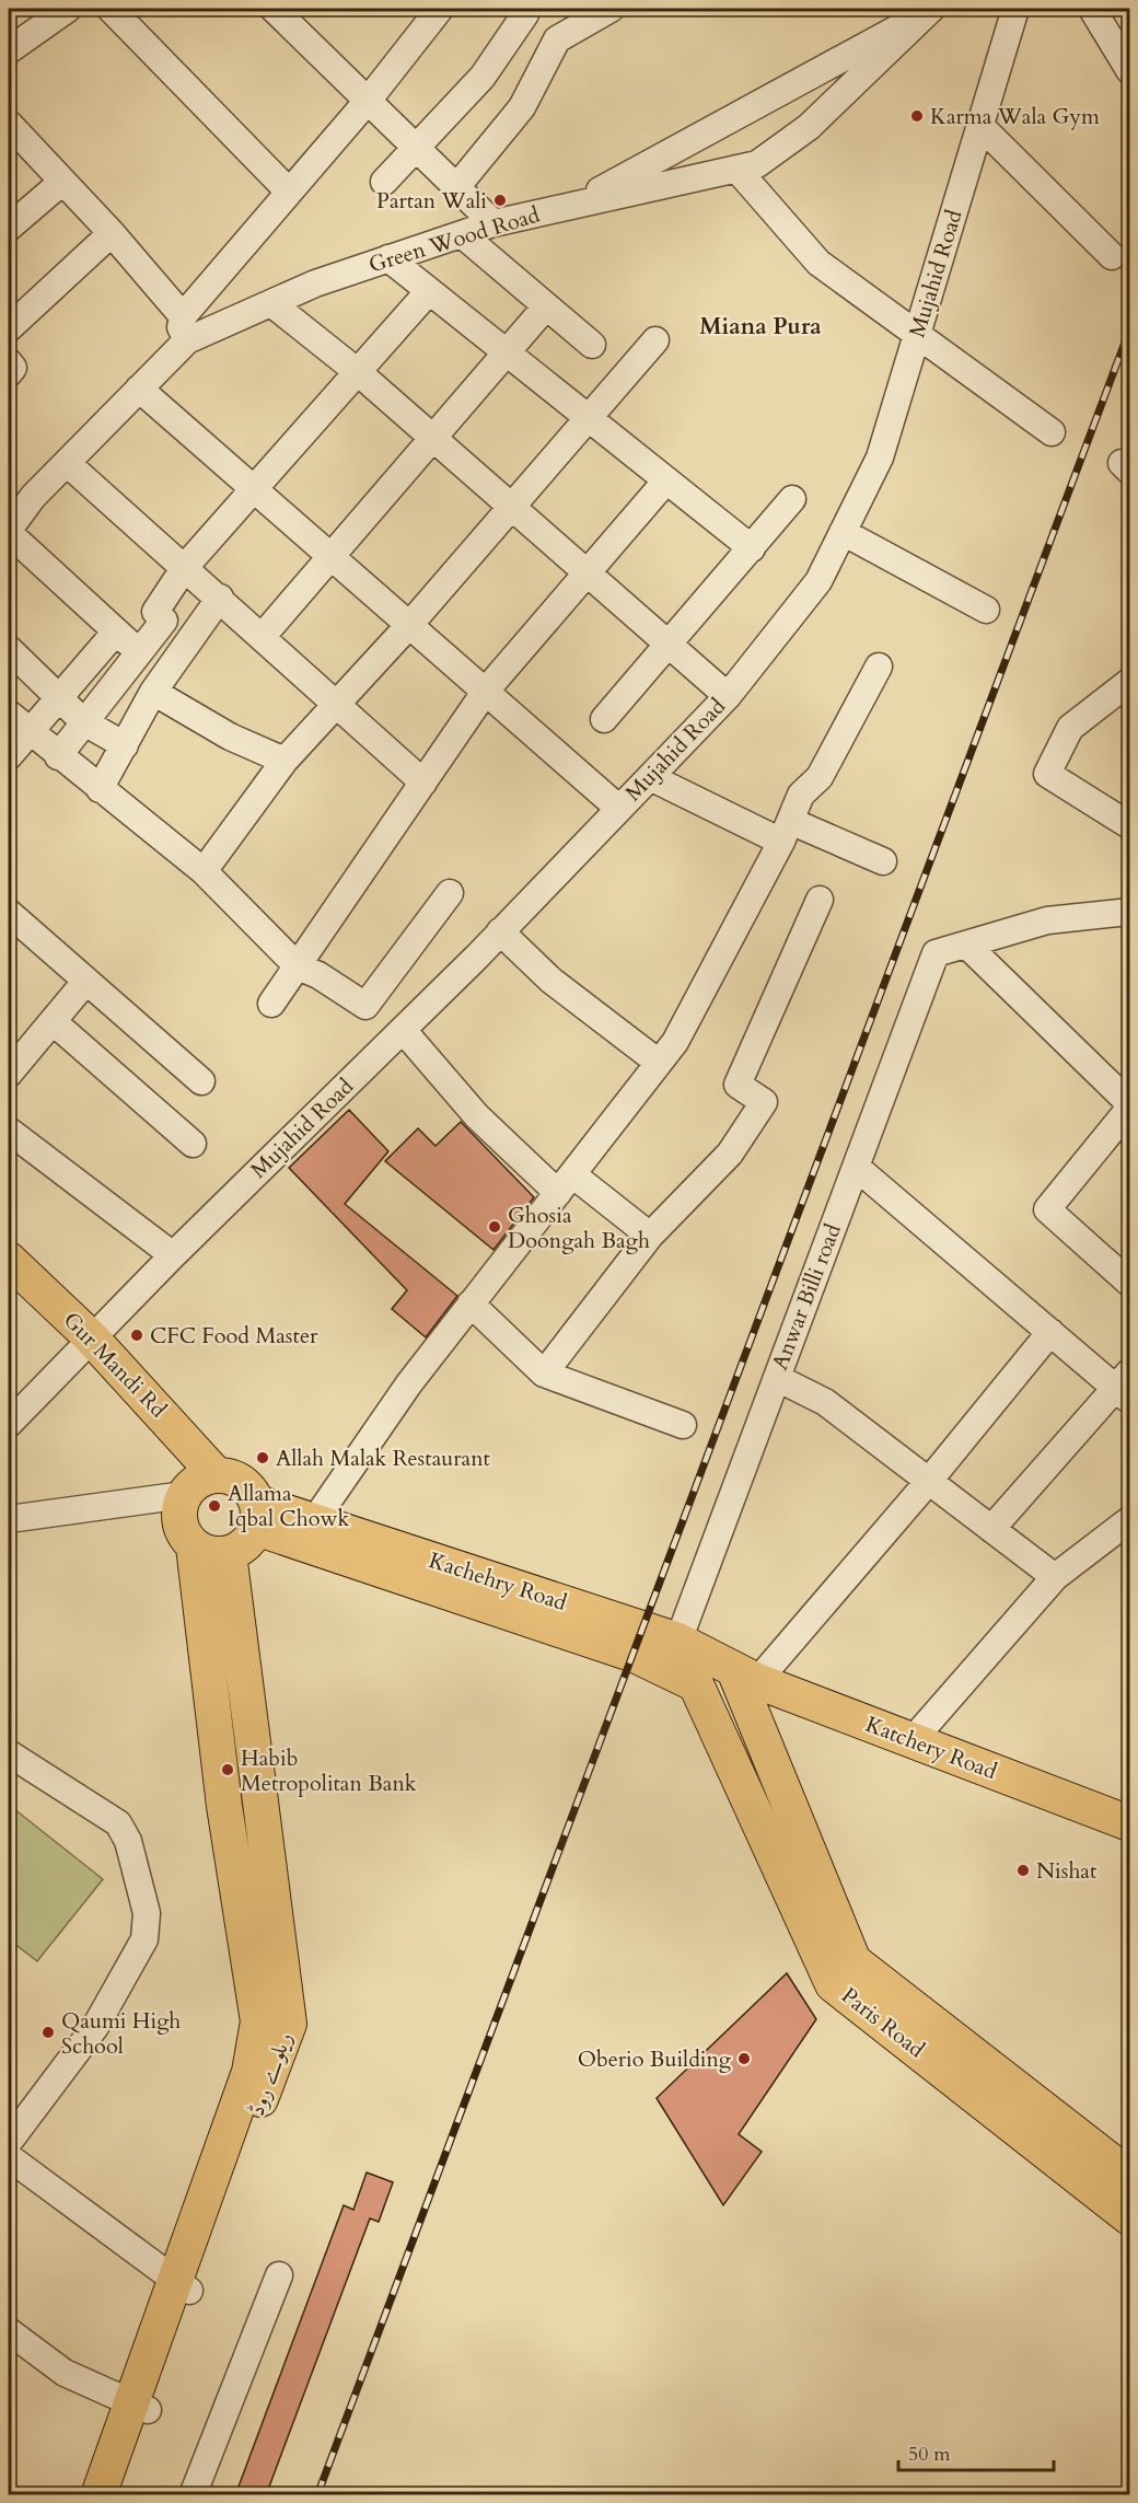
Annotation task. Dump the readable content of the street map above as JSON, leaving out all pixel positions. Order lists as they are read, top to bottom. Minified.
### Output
{"streets":{"main road":["Gur Mandi Rd","Kachehry Road","Katchery Road","Paris Road","ریلوے روڈ"],"street":["Green Wood Road","Mujahid Road","Anwar Billi road"]},"crossings":[["Mujahid Road","Gur Mandi Rd"],["Anwar Billi road","Kachehry Road"],["Gur Mandi Rd","Kachehry Road"],["Gur Mandi Rd","ریلوے روڈ"],["Kachehry Road","Katchery Road"],["Kachehry Road","Paris Road"],["Kachehry Road","ریلوے روڈ"],["Katchery Road","Paris Road"]],"districts":["Miana Pura"],"places":["Karma Wala Gym","Partan Wali","Ghosia Doongah Bagh","CFC Food Master","Allah Malak Restaurant","Allama Iqbal Chowk","Habib Metropolitan Bank","Nishat","Qaumi High School","Oberio Building"],"scale_bar":"50 m"}
